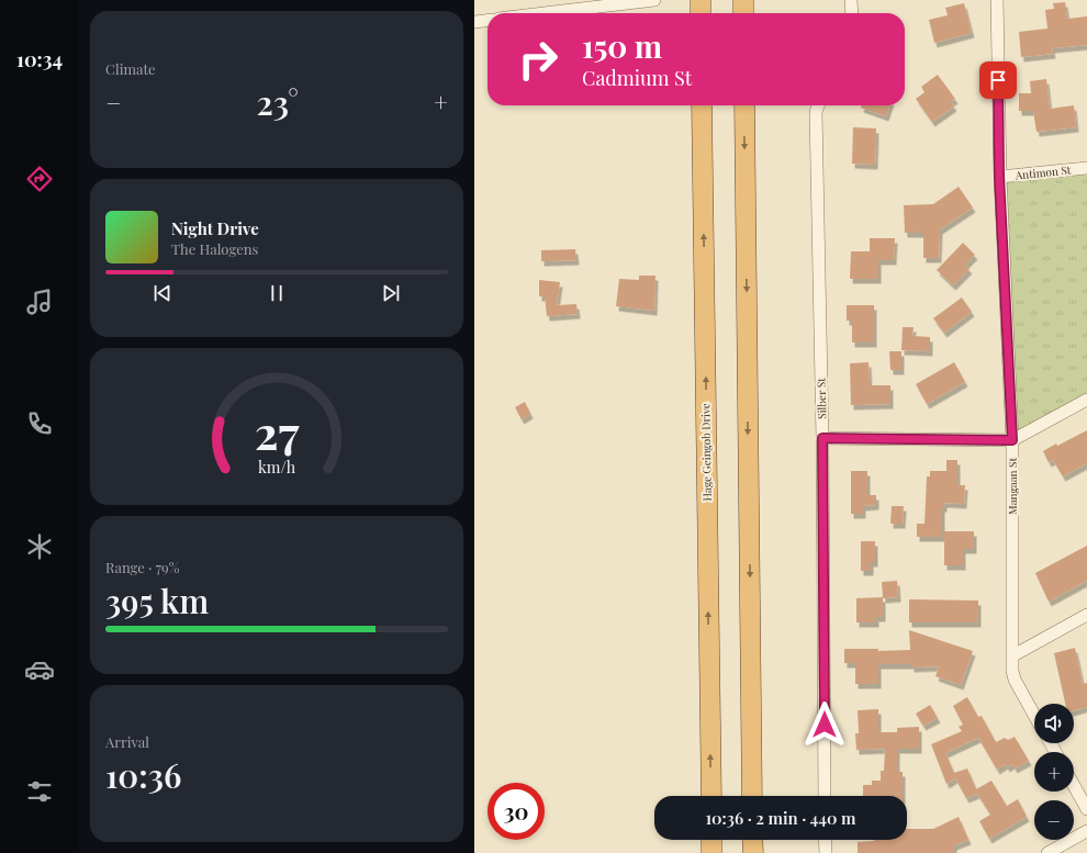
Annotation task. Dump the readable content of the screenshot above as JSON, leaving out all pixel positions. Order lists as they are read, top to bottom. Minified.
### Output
{"streets":{"highway":["Hage Geingob Drive"],"street":["Antimon St","Silber St","Mangaan St"]},"crossings":[["Antimon St","Mangaan St"]],"page":{"tabs":"10:34","tile":["Climate",["Range · 79%","395 km"],["Arrival","10:36"]],"turn":["150 m","Cadmium St"],"heat":["−","23°","+"],"song":["Night Drive","The Halogens"],"map_buttons":["+","−"],"limit":"30","trip":"10:36 · 2 min · 440 m","gauge":["27","km/h"]}}
